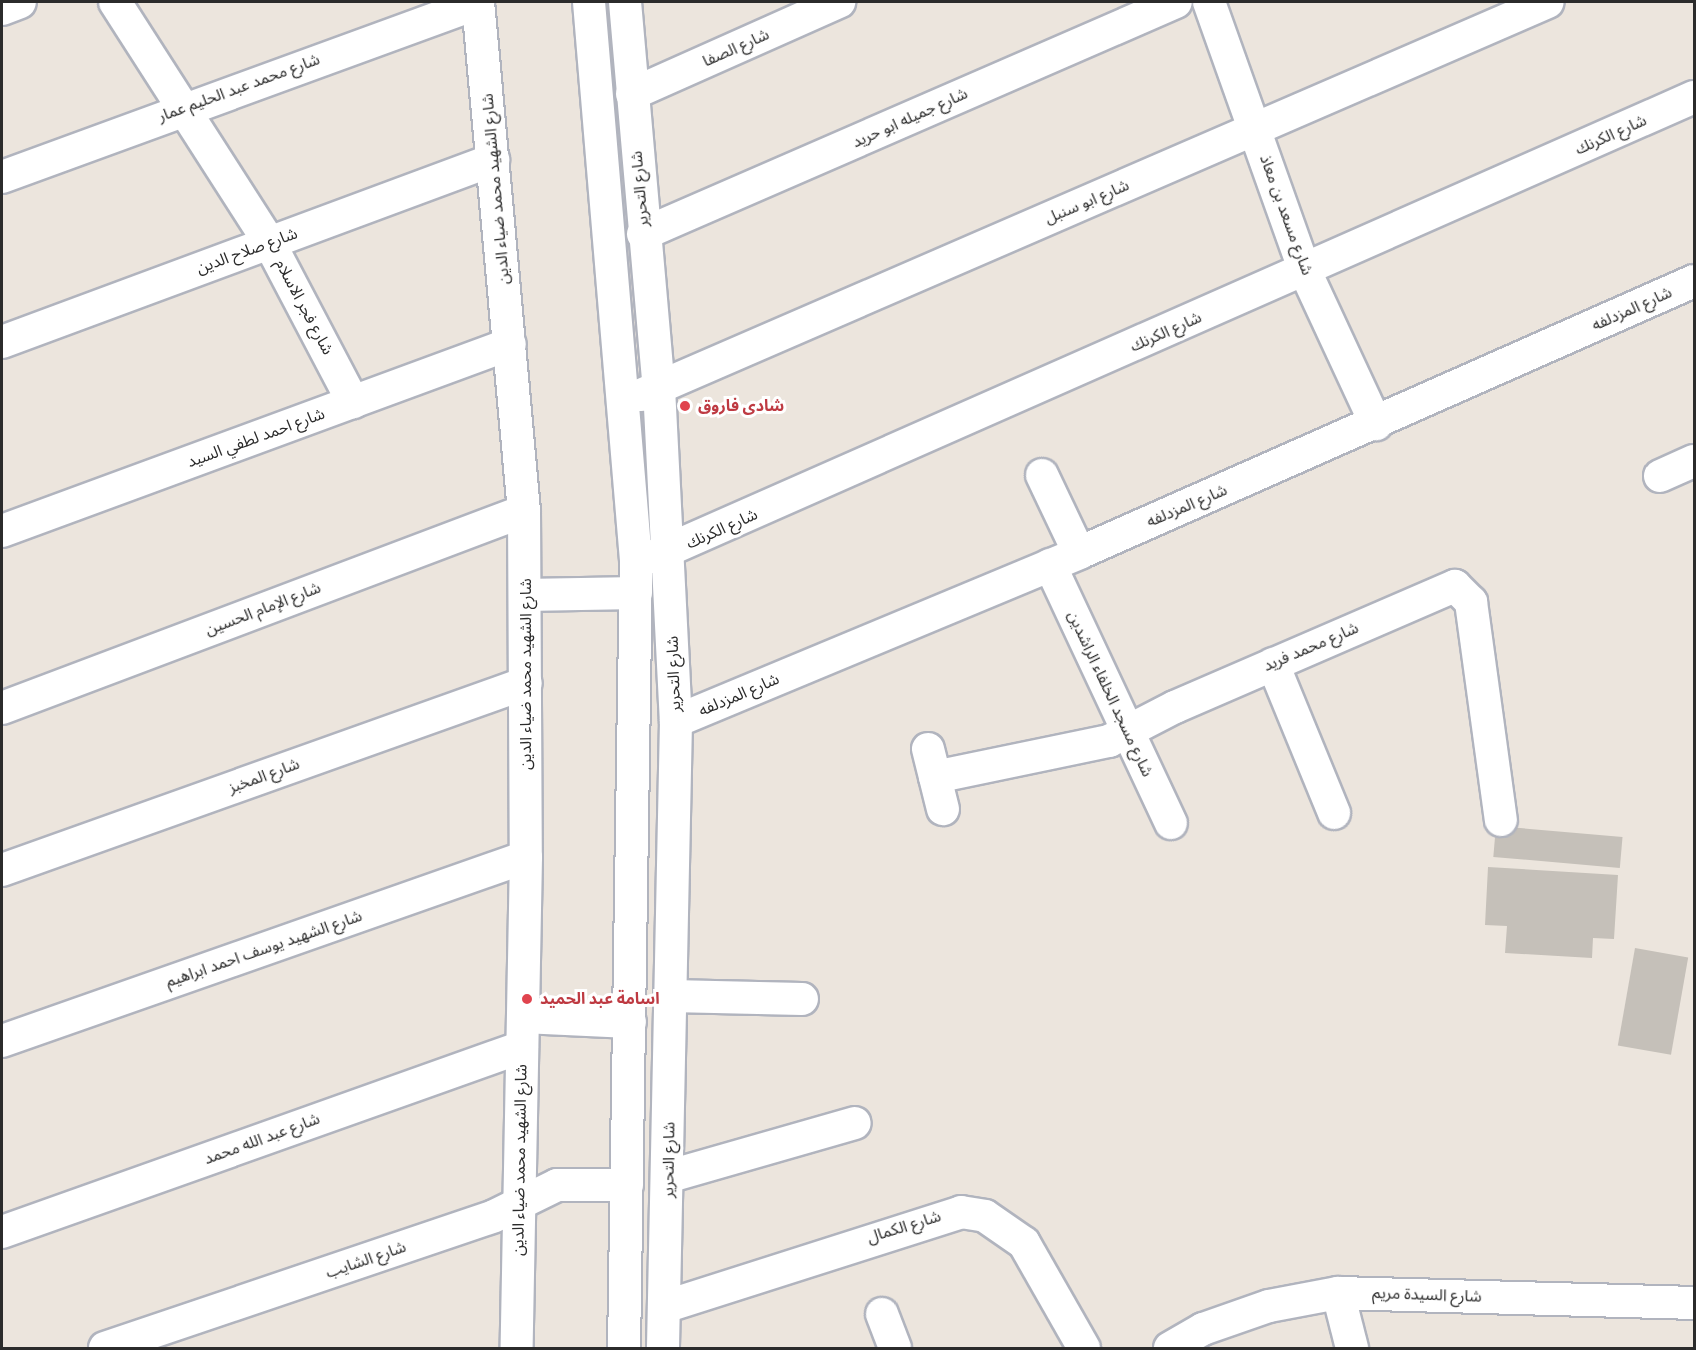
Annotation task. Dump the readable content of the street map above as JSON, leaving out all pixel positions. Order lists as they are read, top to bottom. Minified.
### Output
{"streets":{"street":["شارع الصفا","شارع محمد عبد الحليم عمار","شارع جميله ابو حريد","شارع الكرنك","شارع الشهيد محمد ضياء الدين","شارع التحرير","شارع ابو سنبل","شارع مسعد بن معاذ","شارع صلاح الدين","شارع فجر الاسلام","شارع المزدلفه","شارع احمد لطفي السيد","شارع الإمام الحسين","شارع محمد فريد","شارع مسجد الخلفاء الراشدين","شارع المخبز","شارع الشهيد يوسف احمد ابراهيم","شارع عبد الله محمد","شارع الكمال","شارع الشايب","شارع السيدة مريم"]},"crossings":[["شارع الصفا","شارع التحرير"],["شارع محمد عبد الحليم عمار","شارع الشهيد محمد ضياء الدين"],["شارع محمد عبد الحليم عمار","شارع فجر الاسلام"],["شارع جميله ابو حريد","شارع التحرير"],["شارع الكرنك","شارع التحرير"],["شارع الكرنك","شارع مسعد بن معاذ"],["شارع الشهيد محمد ضياء الدين","شارع صلاح الدين"],["شارع الشهيد محمد ضياء الدين","شارع احمد لطفي السيد"],["شارع الشهيد محمد ضياء الدين","شارع الإمام الحسين"],["شارع الشهيد محمد ضياء الدين","شارع المخبز"],["شارع الشهيد محمد ضياء الدين","شارع الشهيد يوسف احمد ابراهيم"],["شارع الشهيد محمد ضياء الدين","شارع عبد الله محمد"],["شارع الشهيد محمد ضياء الدين","شارع الشايب"],["شارع التحرير","شارع ابو سنبل"],["شارع التحرير","شارع المزدلفه"],["شارع التحرير","شارع الكمال"],["شارع التحرير","شارع الشايب"],["شارع ابو سنبل","شارع مسعد بن معاذ"],["شارع مسعد بن معاذ","شارع المزدلفه"],["شارع صلاح الدين","شارع فجر الاسلام"],["شارع فجر الاسلام","شارع احمد لطفي السيد"],["شارع المزدلفه","شارع مسجد الخلفاء الراشدين"],["شارع محمد فريد","شارع مسجد الخلفاء الراشدين"]],"places":["شادى فاروق","اسامة عبد الحميد"]}
